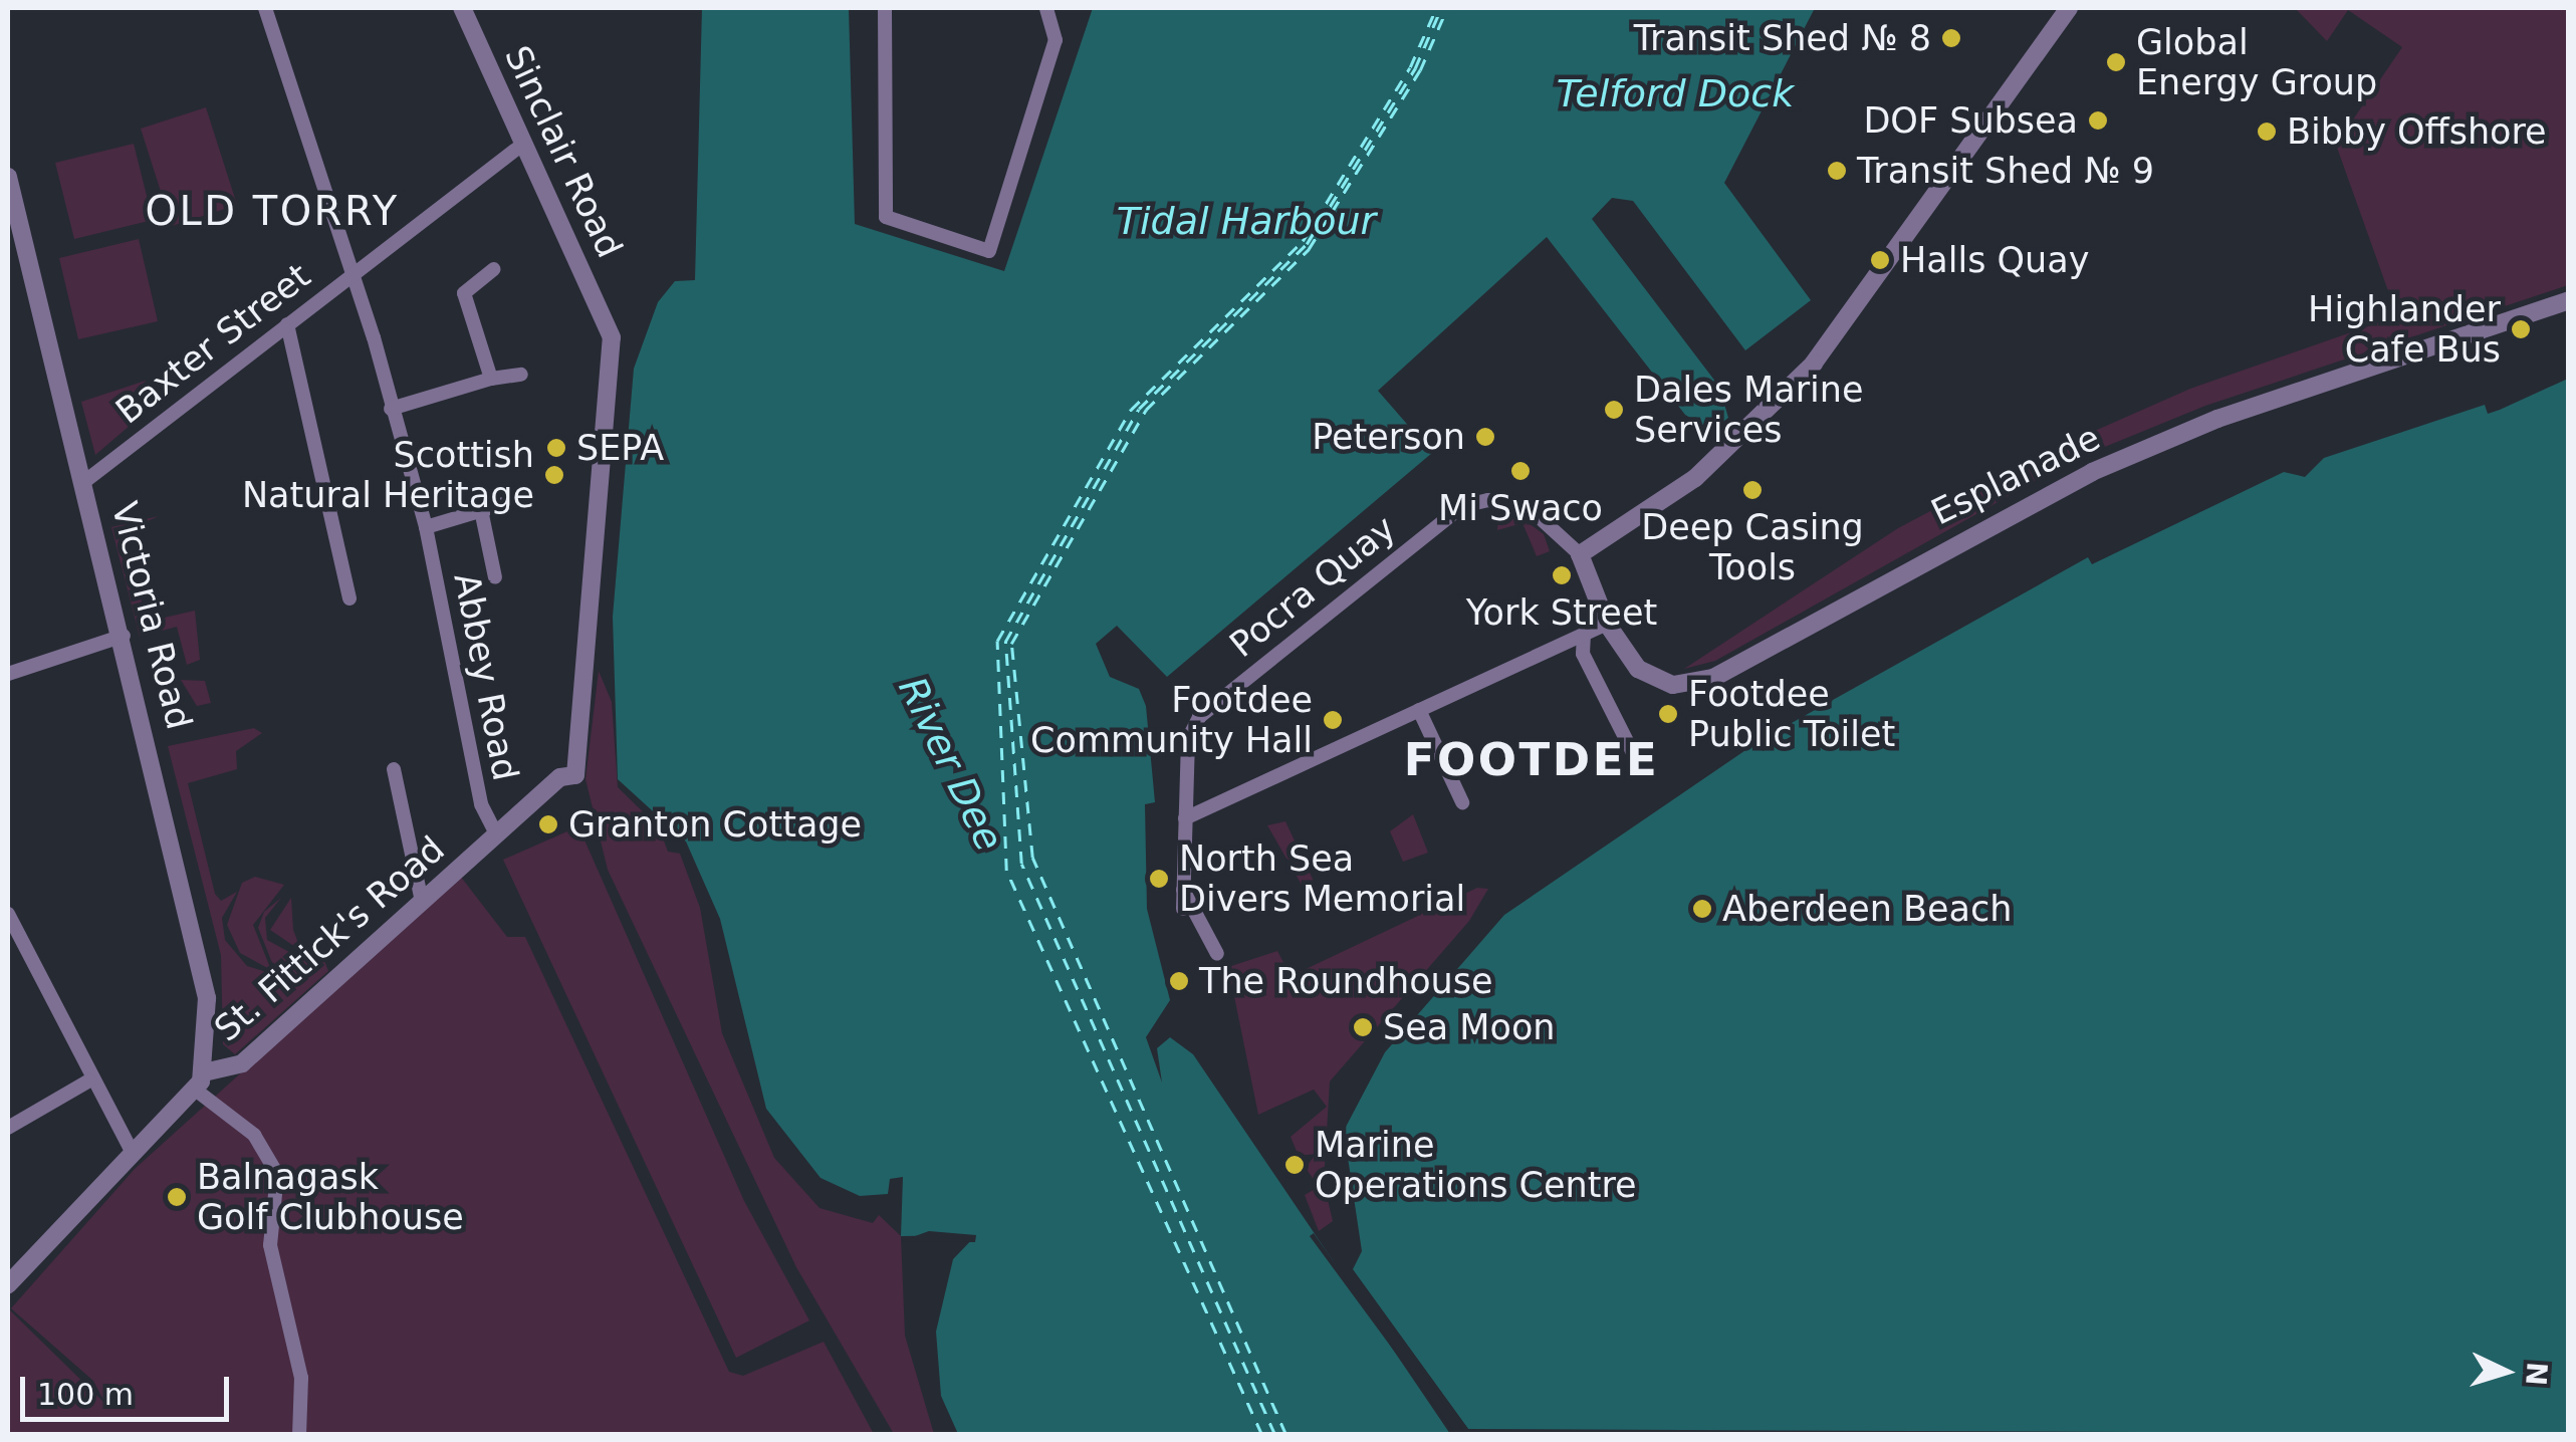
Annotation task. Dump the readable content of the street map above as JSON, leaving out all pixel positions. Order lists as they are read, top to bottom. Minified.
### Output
{"streets":{"street":["Sinclair Road","Baxter Street","Esplanade","Pocra Quay","Victoria Road","Abbey Road","St. Fittick's Road"]},"crossings":[["Sinclair Road","Baxter Street"],["Sinclair Road","St. Fittick's Road"],["Baxter Street","Victoria Road"],["Baxter Street","Abbey Road"],["Esplanade","Pocra Quay"],["Victoria Road","St. Fittick's Road"],["Abbey Road","St. Fittick's Road"]],"districts":["OLD TORRY","FOOTDEE"],"water":["Telford Dock","Tidal Harbour","River Dee"],"places":["Transit Shed № 8","Global Energy Group","DOF Subsea","Bibby Offshore","Transit Shed № 9","Halls Quay","Highlander Cafe Bus","Dales Marine Services","Peterson","SEPA","Mi Swaco","Scottish Natural Heritage","Deep Casing Tools","York Street","Footdee Public Toilet","Footdee Community Hall","Granton Cottage","North Sea Divers Memorial","Aberdeen Beach","The Roundhouse","Sea Moon","Marine Operations Centre","Balnagask Golf Clubhouse"],"scale_bar":"100 m","north":"right"}
